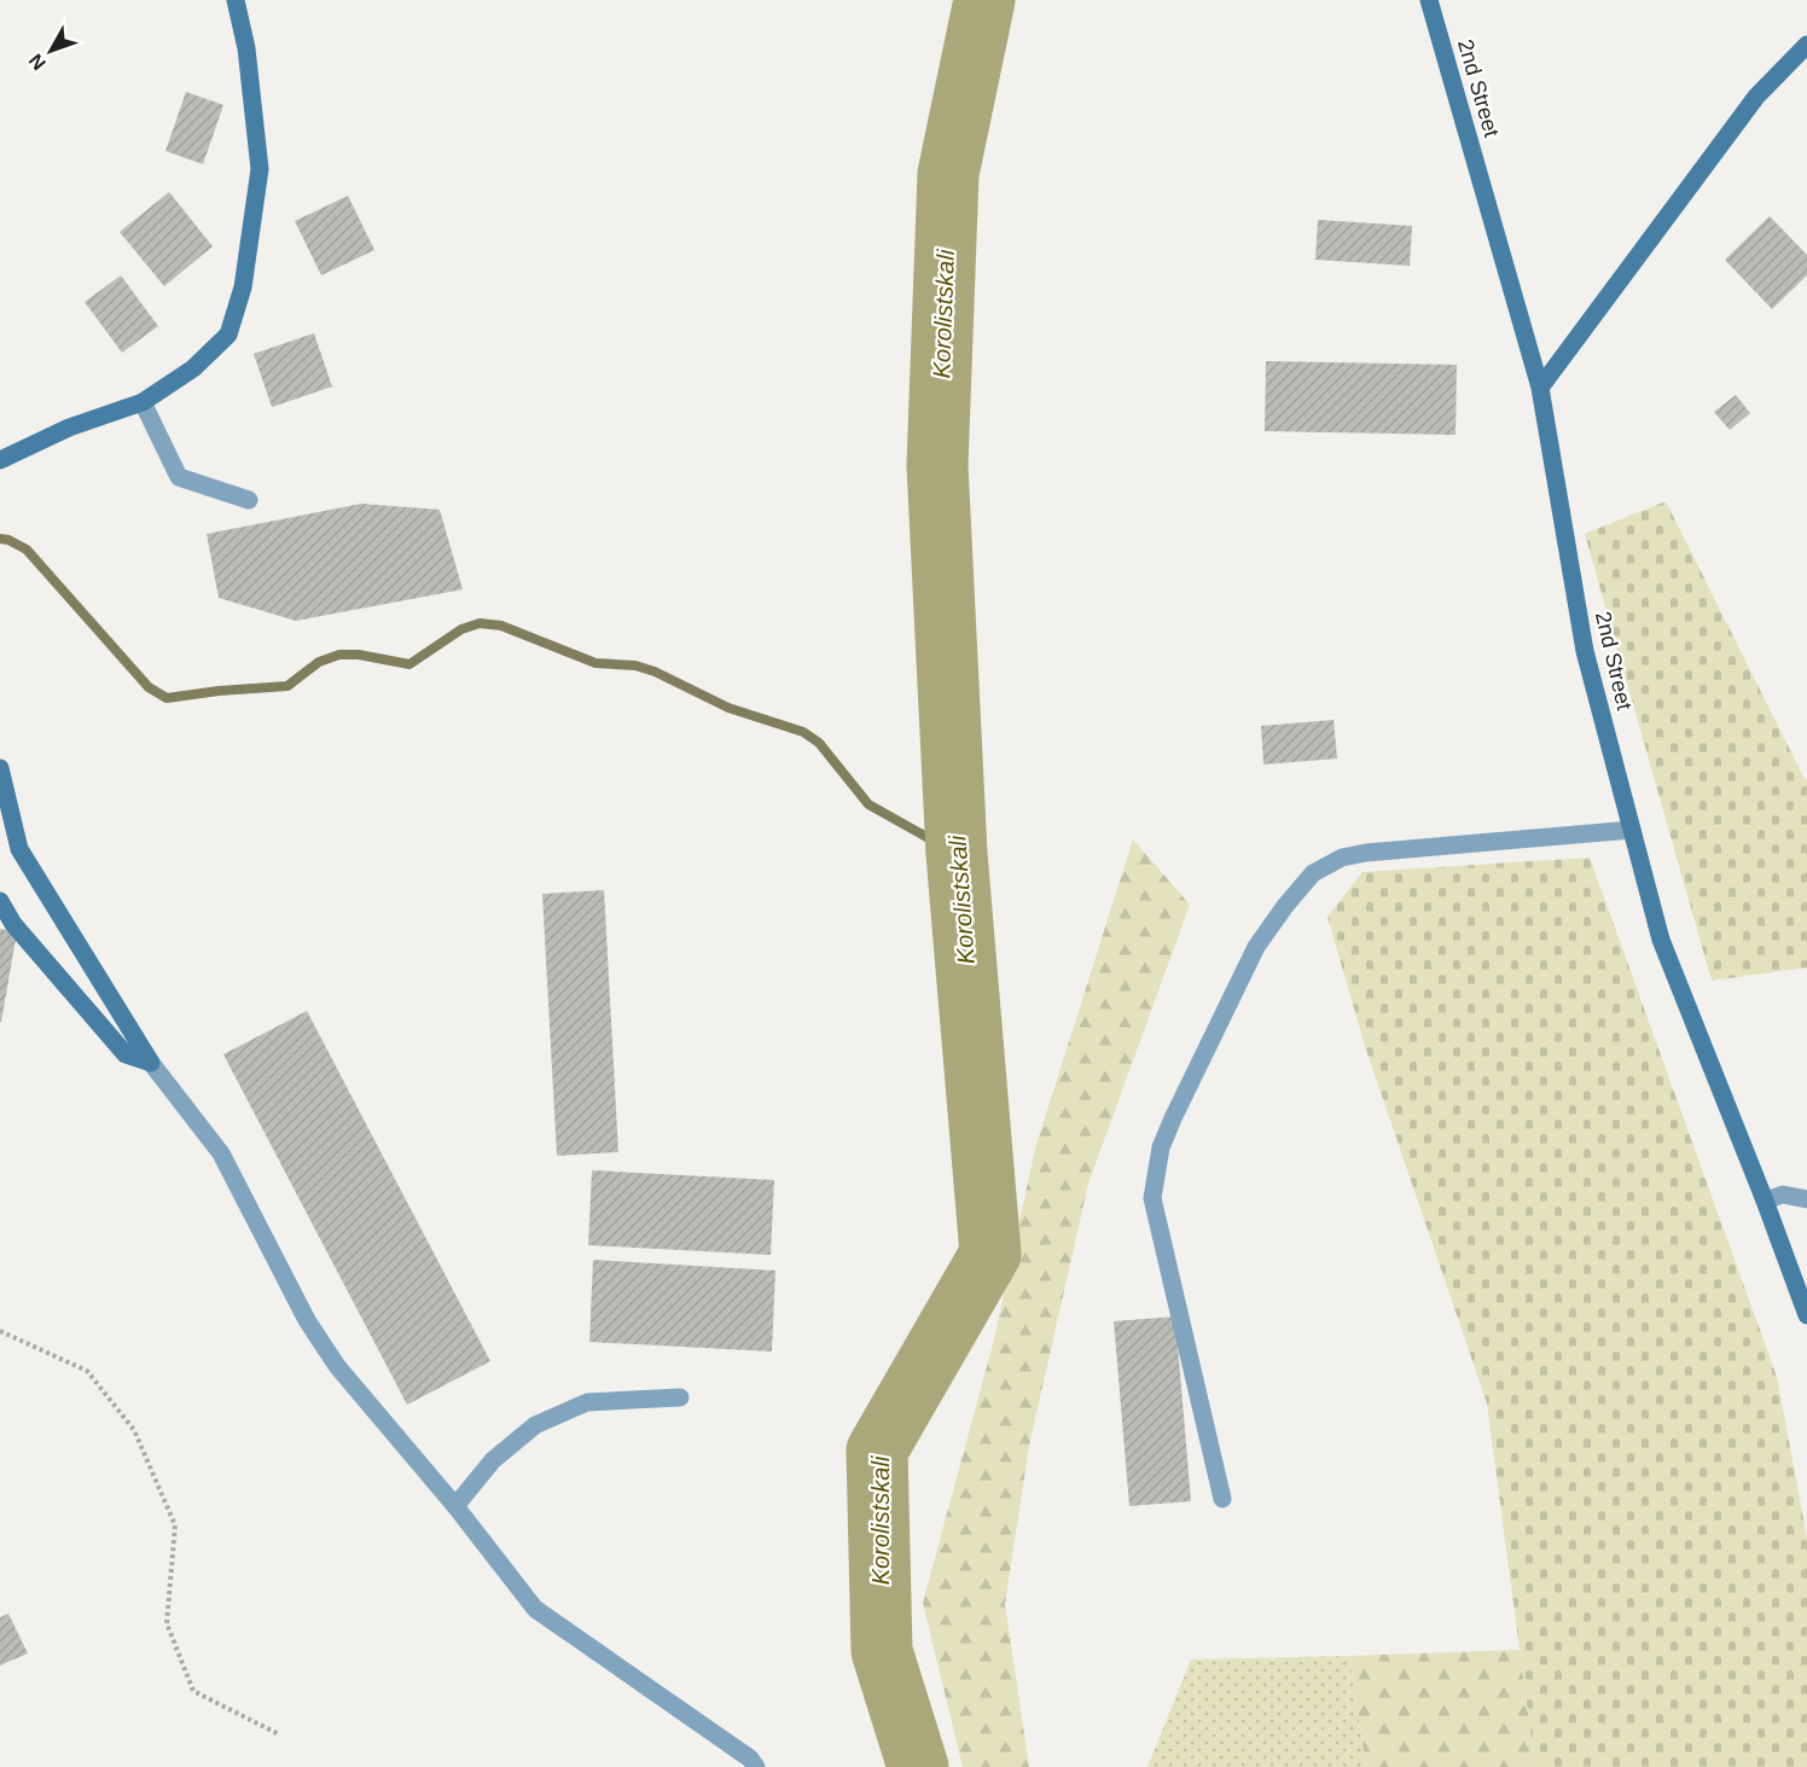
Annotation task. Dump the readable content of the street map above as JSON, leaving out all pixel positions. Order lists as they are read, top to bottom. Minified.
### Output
{"streets":{"street":["2nd Street"]},"water":["Korolistskali"],"north":"bottom left"}
